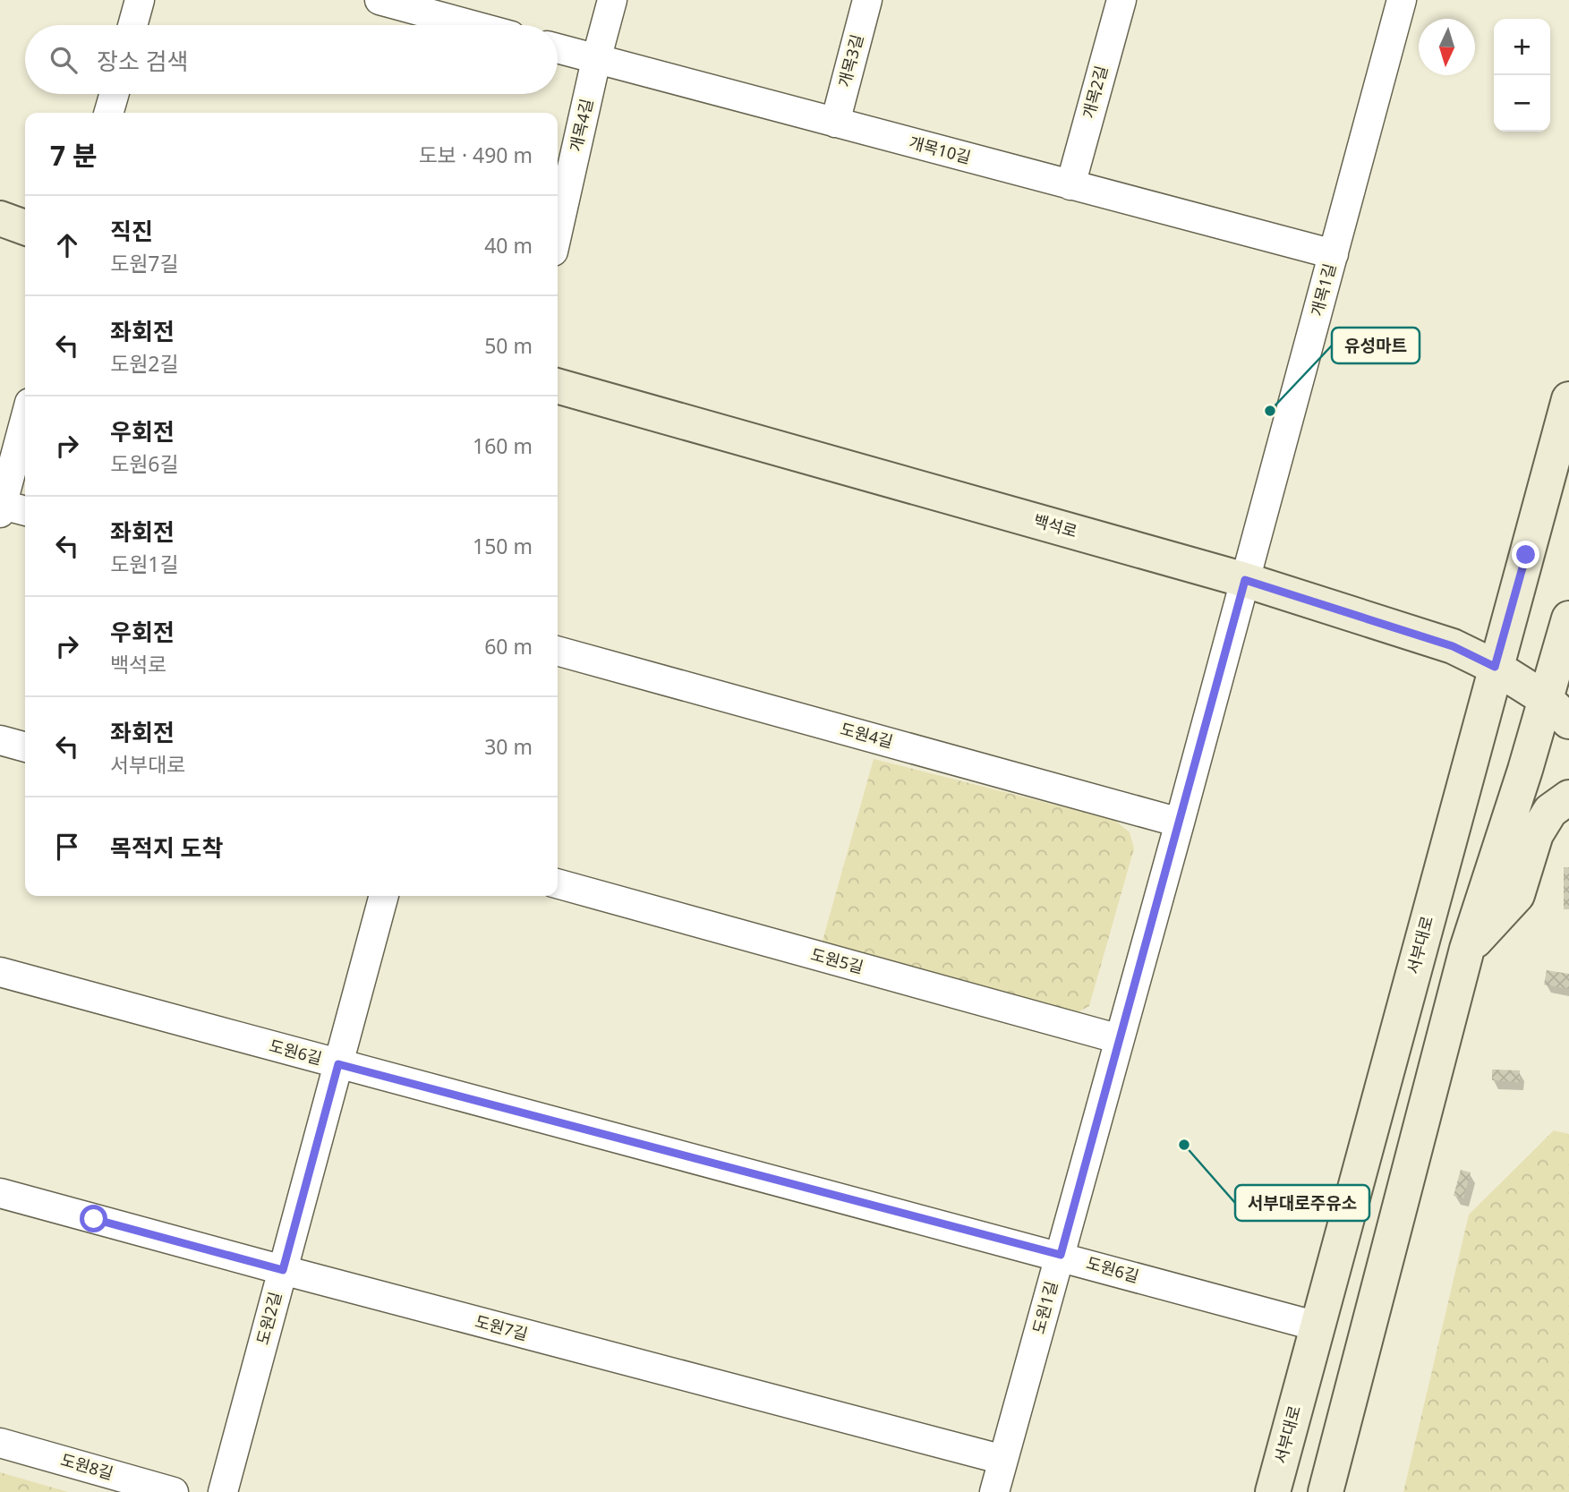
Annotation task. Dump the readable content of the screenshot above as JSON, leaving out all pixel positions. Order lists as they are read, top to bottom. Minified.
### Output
{"streets":{"main road":["백석로","서부대로"],"street":["개목3길","개목2길","개목4길","개목10길","개목1길","도원4길","도원5길","도원6길","도원1길","도원2길","도원7길","도원8길"]},"crossings":[["개목3길","개목10길"],["개목2길","개목10길"],["개목4길","개목10길"],["개목10길","개목1길"],["개목1길","백석로"],["개목1길","도원1길"],["백석로","서부대로"],["백석로","도원1길"],["도원4길","도원1길"],["서부대로","도원6길"],["도원5길","도원1길"],["도원6길","도원1길"],["도원6길","도원2길"],["도원1길","도원7길"],["도원2길","도원7길"]],"places":["유성마트","서부대로주유소"],"north":"bottom","page":{"map_buttons":["+","−"],"search":"장소 검색","heading":["7 분","도보 · 490 m"],"list":[["직진","도원7길","40 m"],["좌회전","도원2길","50 m"],["우회전","도원6길","160 m"],["좌회전","도원1길","150 m"],["우회전","백석로","60 m"],["좌회전","서부대로","30 m"],"목적지 도착"]}}
